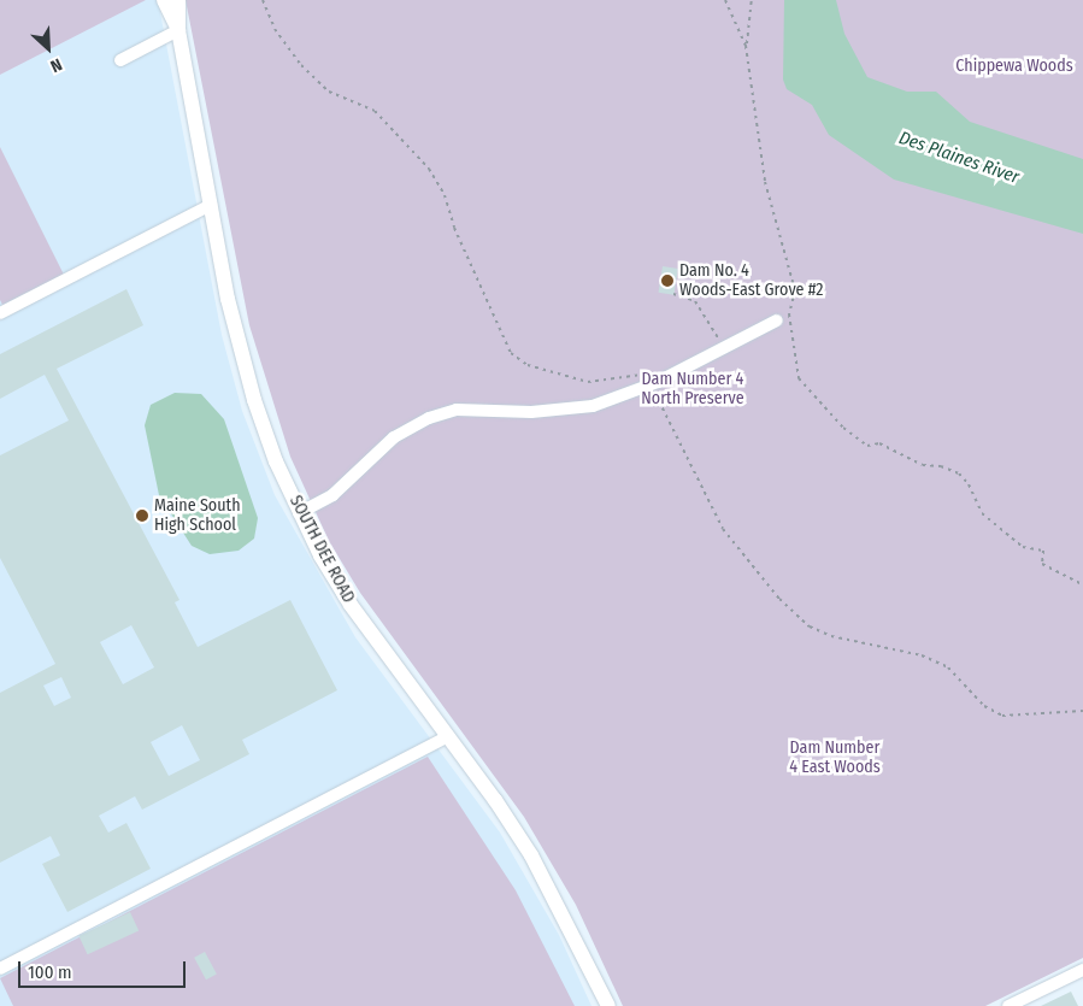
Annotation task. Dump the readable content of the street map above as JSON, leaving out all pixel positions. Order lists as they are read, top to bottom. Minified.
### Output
{"streets":{"main road":["SOUTH DEE ROAD"]},"water":["Des Plaines River"],"parks":["Chippewa Woods","Dam Number 4 North Preserve","Dam Number 4 East Woods"],"places":["Dam No. 4 Woods-East Grove #2","Maine South High School"],"scale_bar":"100 m","north":"bottom right"}
